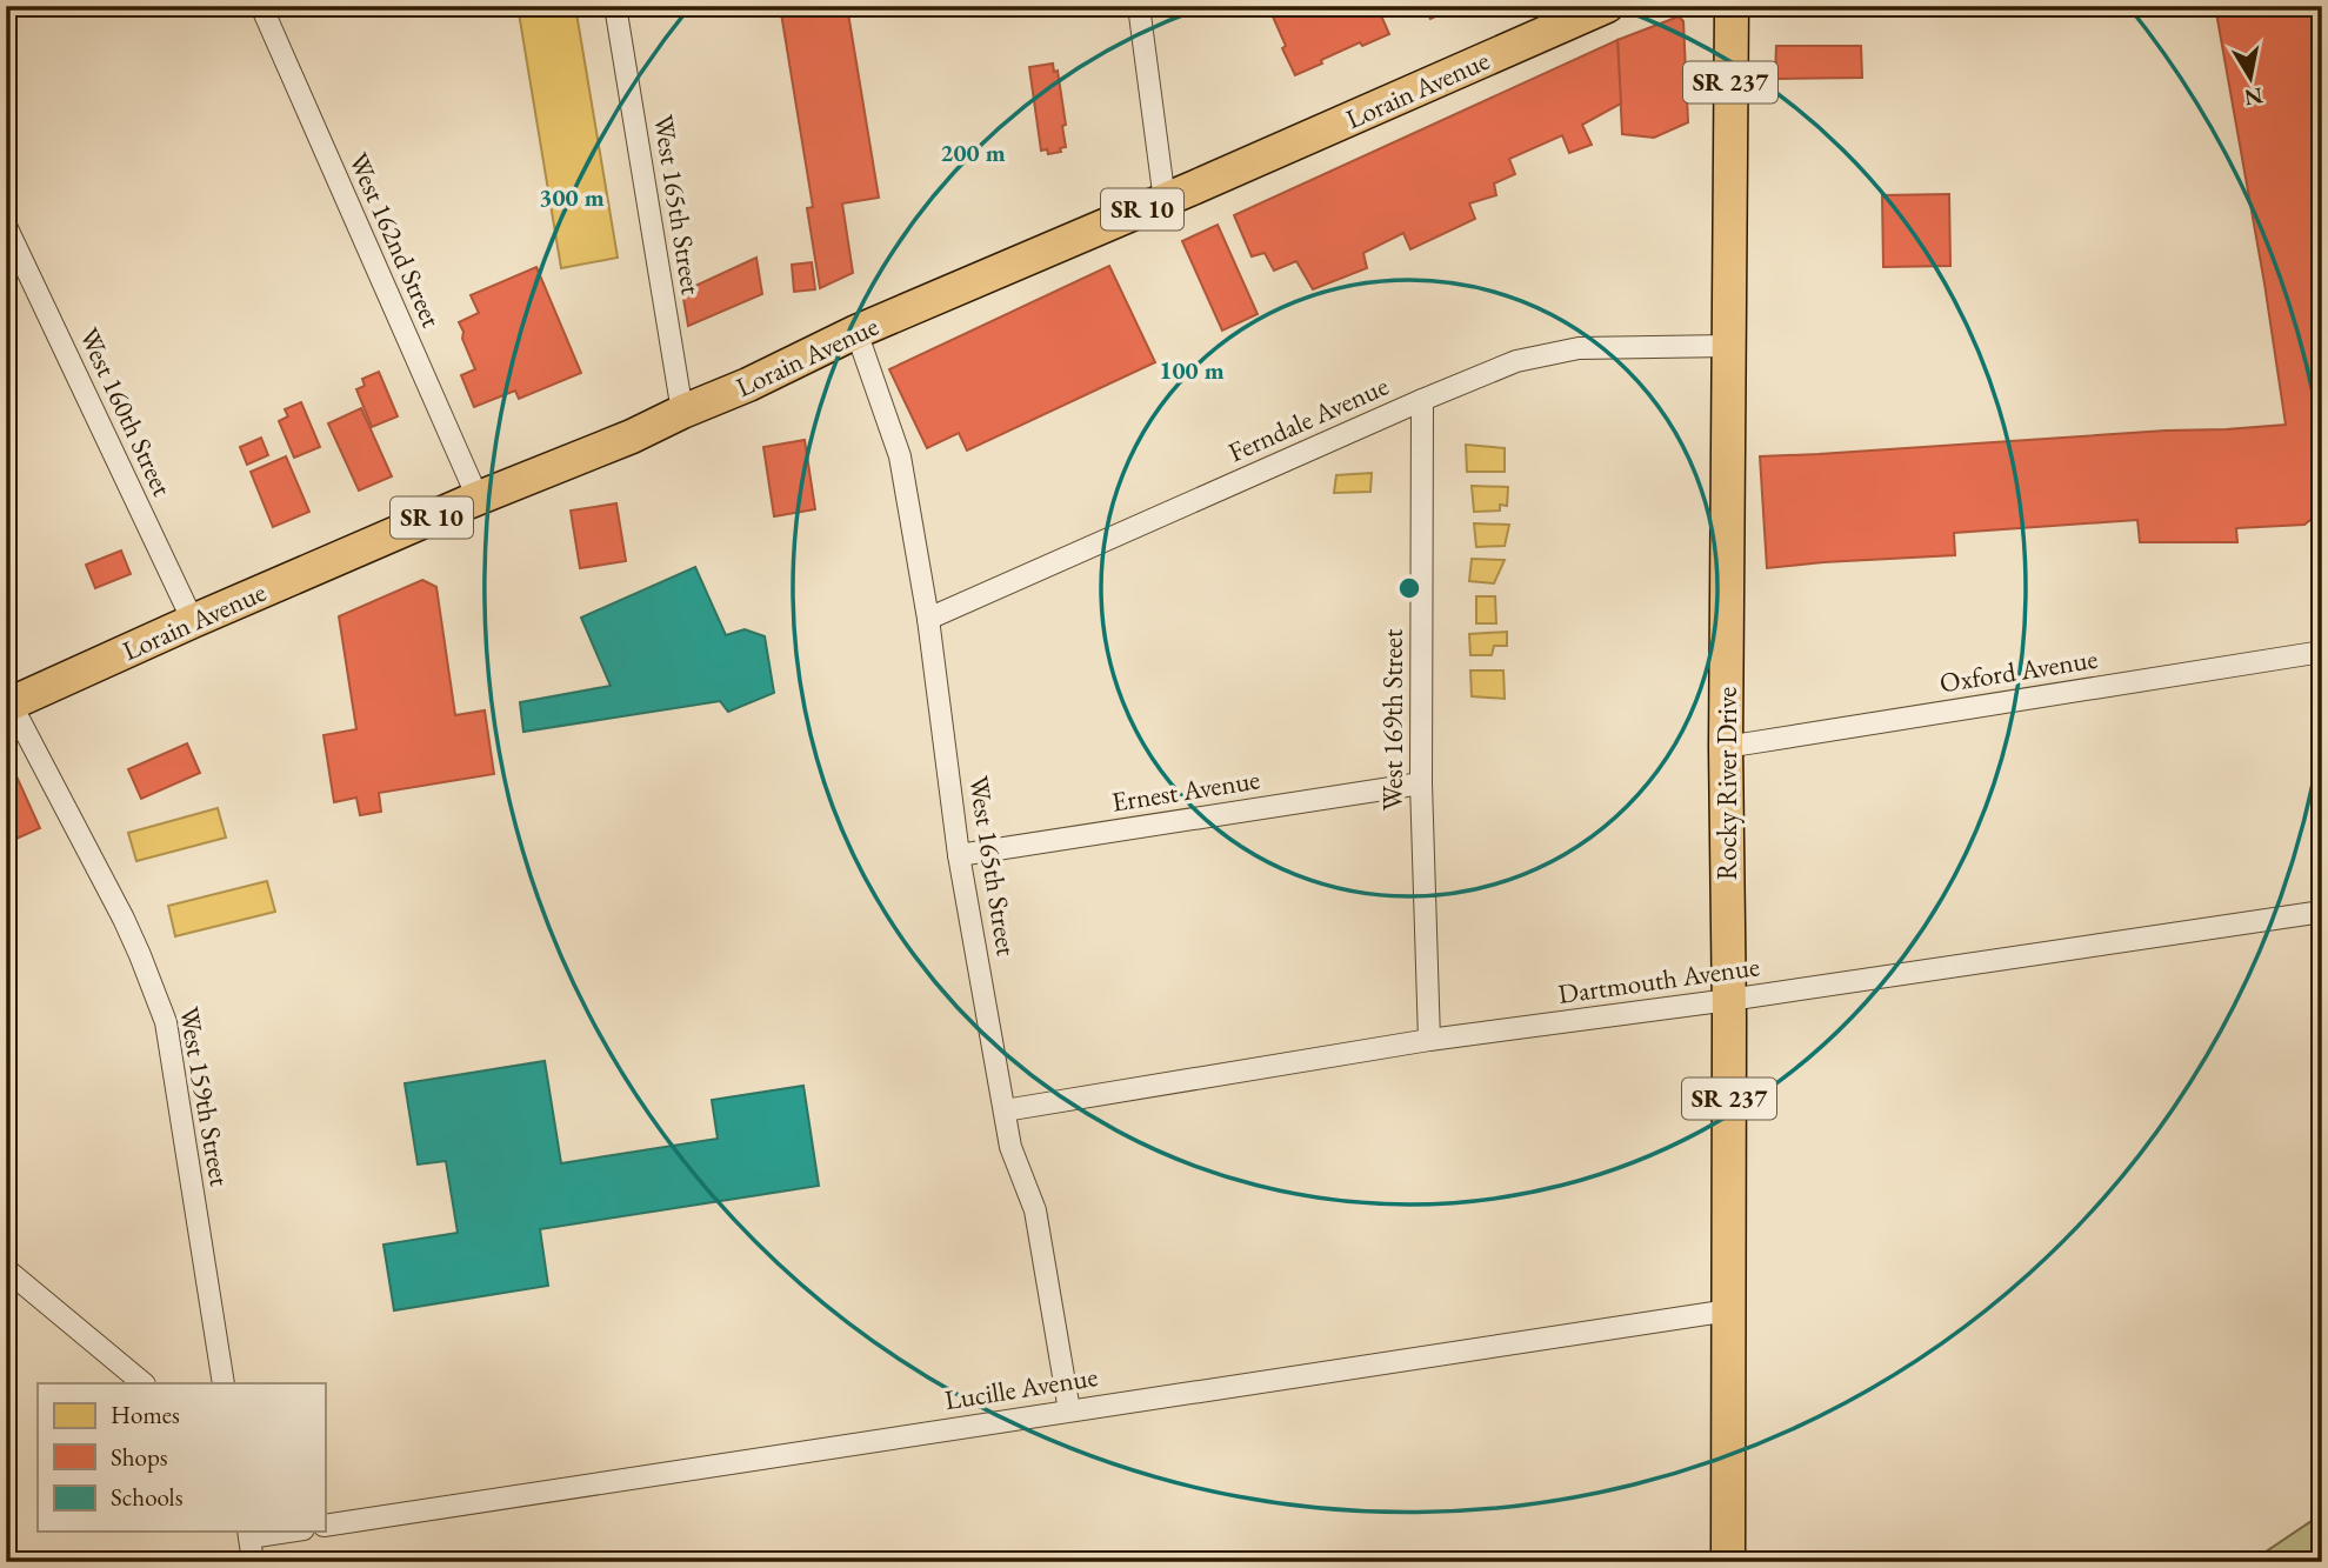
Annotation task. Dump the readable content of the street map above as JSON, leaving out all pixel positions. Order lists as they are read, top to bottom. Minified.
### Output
{"streets":{"main road":["SR 237","Lorain Avenue","SR 10","Rocky River Drive"],"street":["West 165th Street","West 162nd Street","West 160th Street","Ferndale Avenue","Oxford Avenue","West 169th Street","Ernest Avenue","Dartmouth Avenue","West 159th Street","Lucille Avenue"]},"crossings":[["Lorain Avenue","West 165th Street"],["Lorain Avenue","West 162nd Street"],["Lorain Avenue","West 160th Street"],["Lorain Avenue","West 159th Street"],["West 165th Street","Ferndale Avenue"],["West 165th Street","Ernest Avenue"],["West 165th Street","Dartmouth Avenue"],["West 165th Street","Lucille Avenue"],["Ferndale Avenue","West 169th Street"],["Ferndale Avenue","Rocky River Drive"],["Oxford Avenue","Rocky River Drive"],["West 169th Street","Ernest Avenue"],["West 169th Street","Dartmouth Avenue"],["Rocky River Drive","Dartmouth Avenue"],["Rocky River Drive","Lucille Avenue"]],"legend":["Homes","Shops","Schools"],"north":"bottom","rings":["200 m","300 m","100 m"]}
